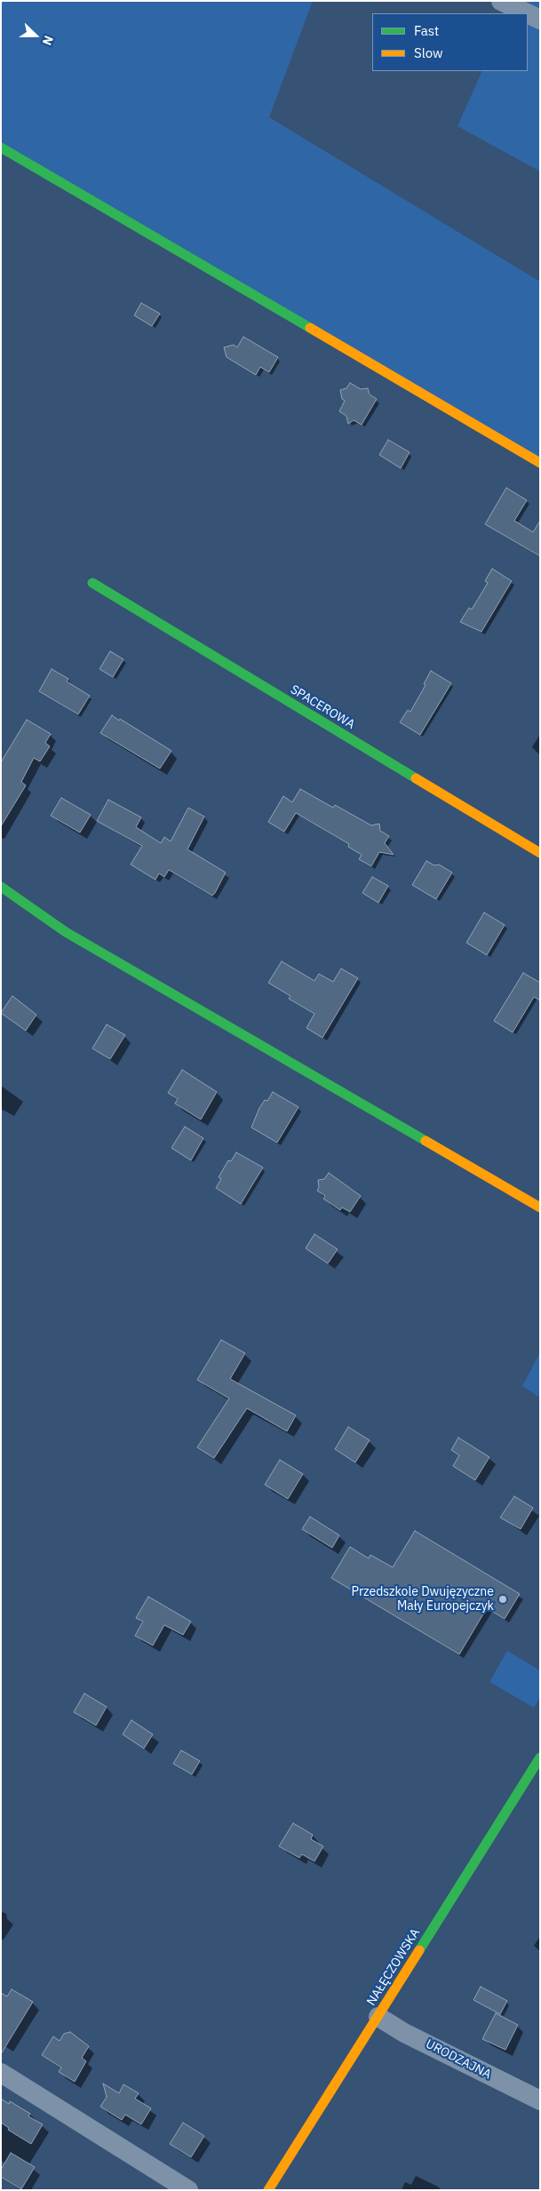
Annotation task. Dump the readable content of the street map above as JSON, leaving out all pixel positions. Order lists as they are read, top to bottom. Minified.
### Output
{"streets":{"street":["SPACEROWA","NAŁĘCZOWSKA","URODZAJNA"]},"crossings":[["NAŁĘCZOWSKA","URODZAJNA"]],"places":["Przedszkole Dwujęzyczne Mały Europejczyk"],"legend":["Fast","Slow"],"north":"right"}
